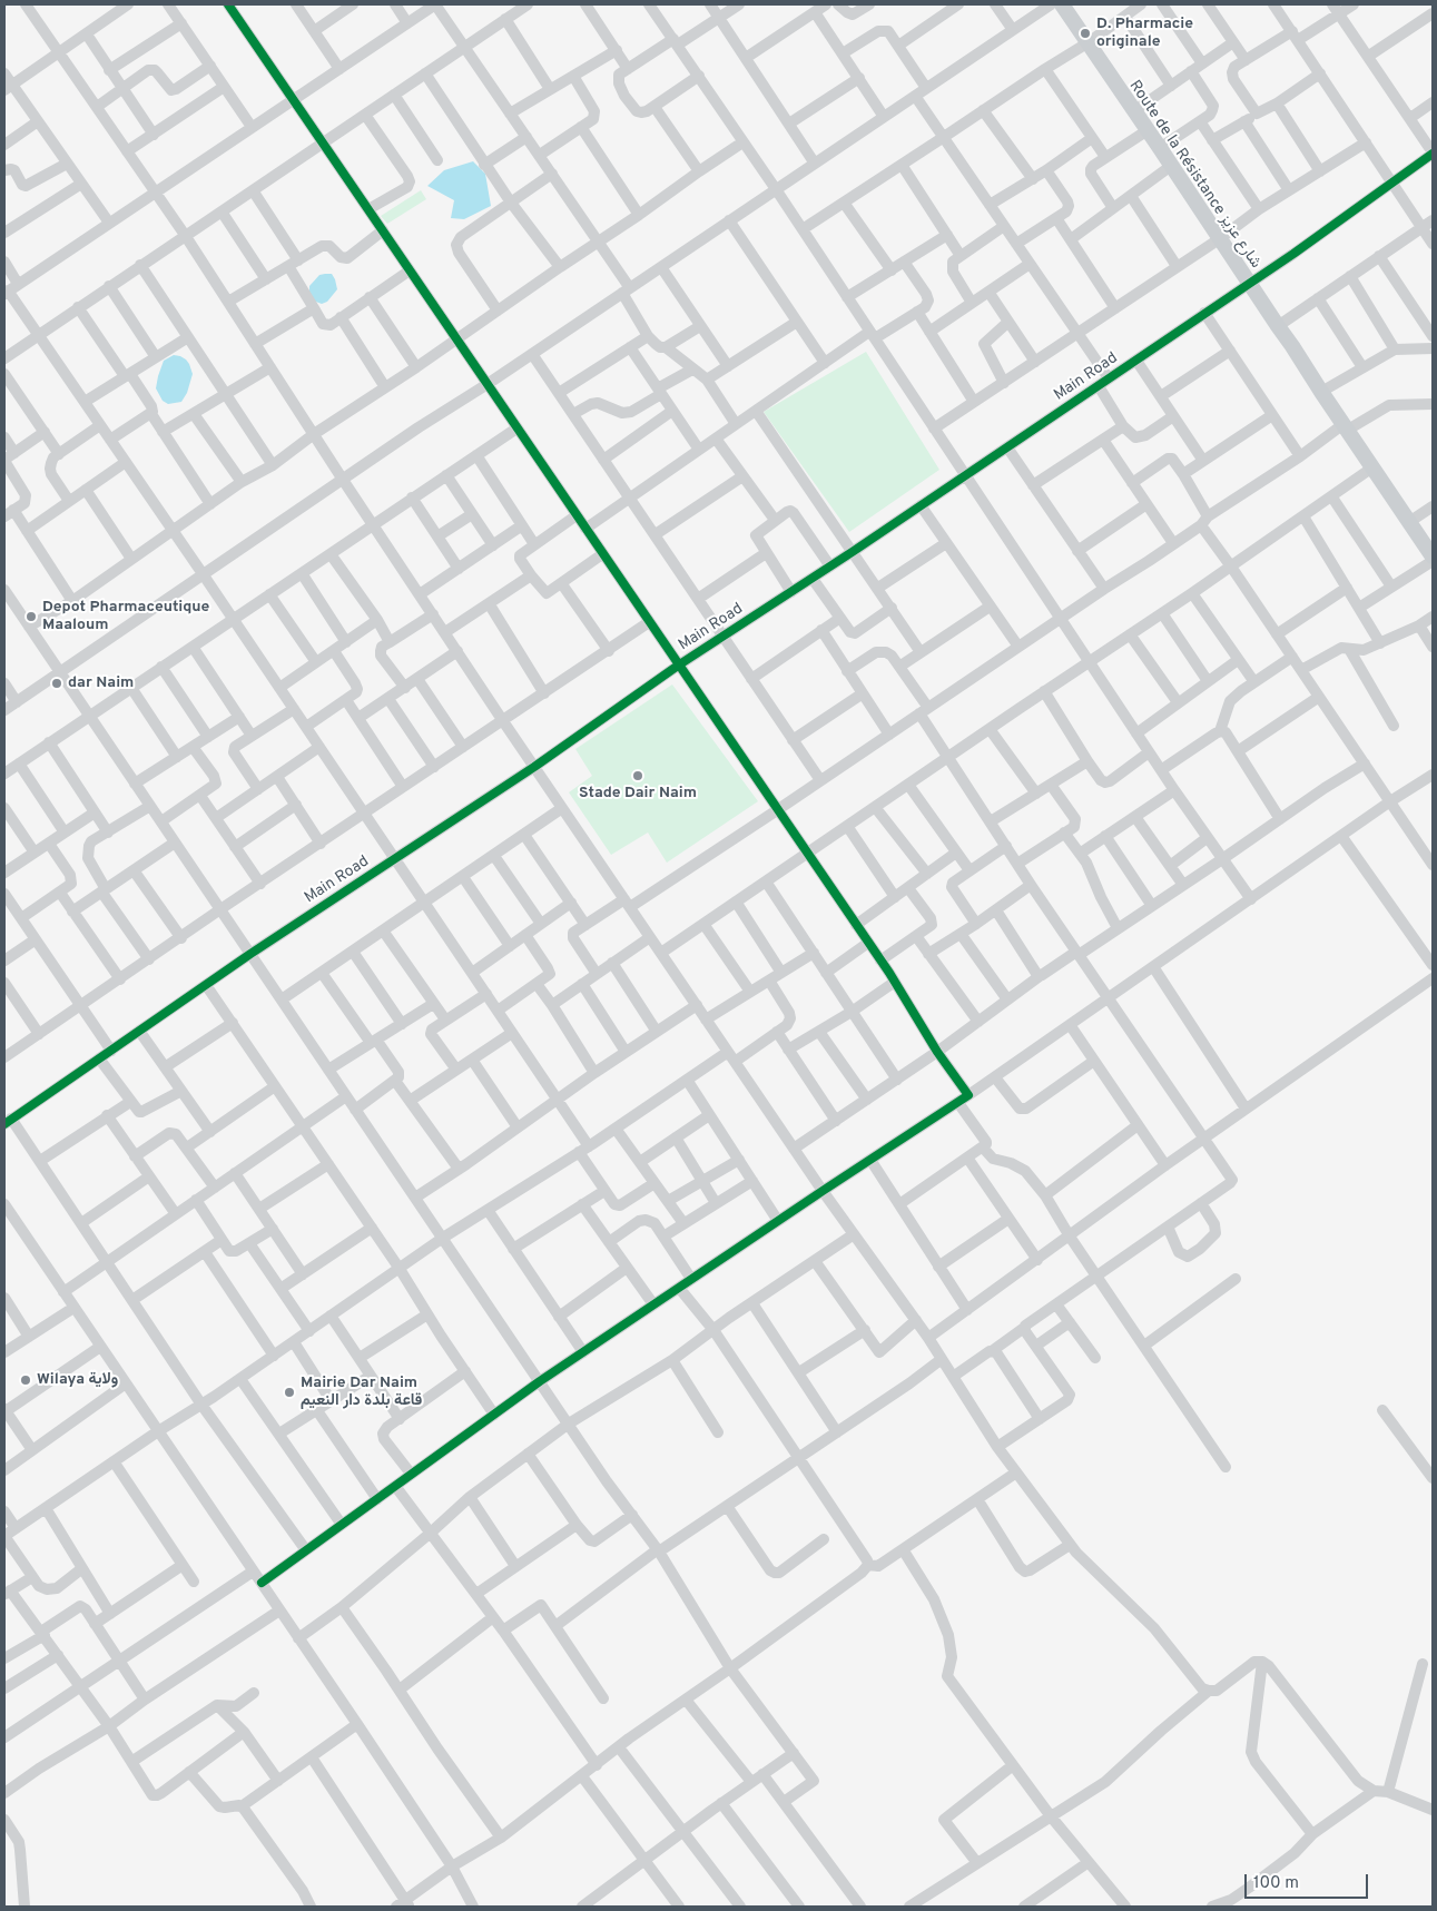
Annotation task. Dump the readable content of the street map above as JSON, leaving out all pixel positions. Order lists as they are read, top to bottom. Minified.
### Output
{"streets":{"main road":["Route de la Résistance شارع عزيز"],"street":["Main Road"]},"crossings":[["Route de la Résistance شارع عزيز","Main Road"]],"places":["D. Pharmacie originale","Depot Pharmaceutique Maaloum","dar Naim","Stade Dair Naim","Wilaya ولاية","Mairie Dar Naim قاعة بلدة دار النعيم"],"scale_bar":"100 m"}
